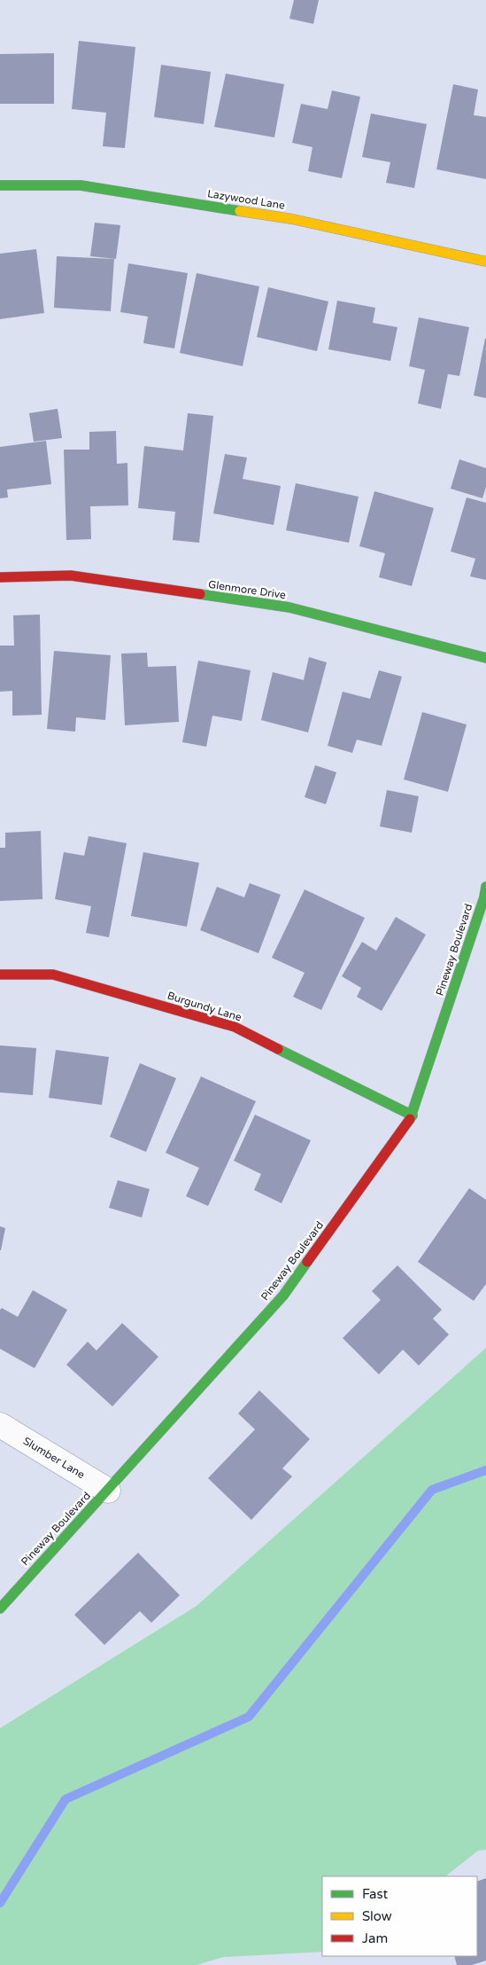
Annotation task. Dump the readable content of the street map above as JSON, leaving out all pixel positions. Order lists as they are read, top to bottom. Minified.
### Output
{"streets":{"street":["Lazywood Lane","Glenmore Drive","Pineway Boulevard","Burgundy Lane","Slumber Lane"]},"crossings":[["Pineway Boulevard","Burgundy Lane"],["Pineway Boulevard","Slumber Lane"]],"legend":["Fast","Slow","Jam"]}
